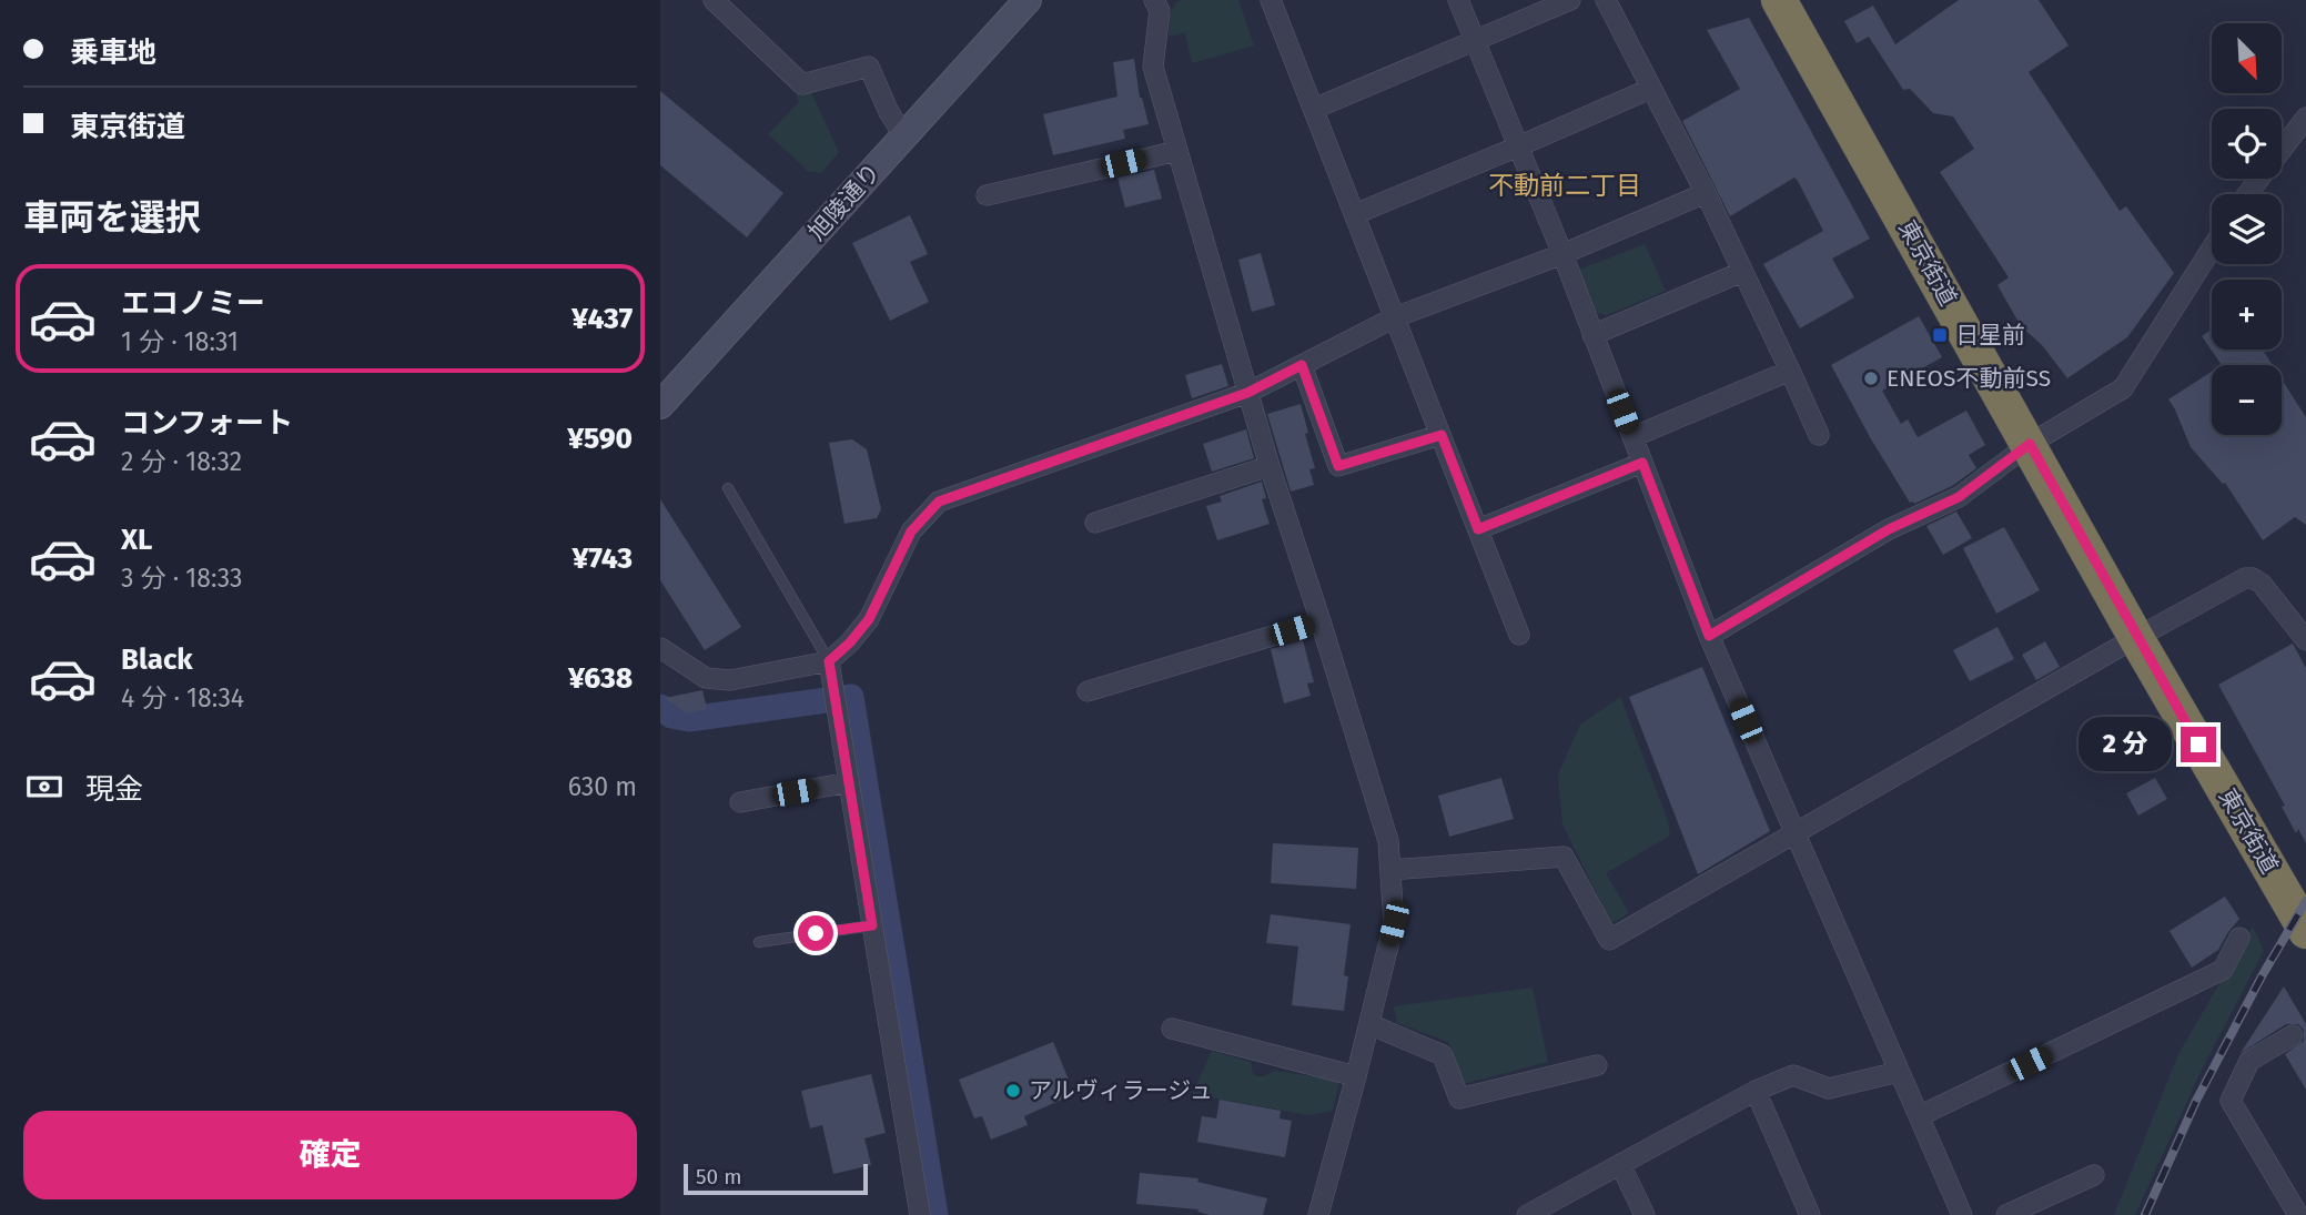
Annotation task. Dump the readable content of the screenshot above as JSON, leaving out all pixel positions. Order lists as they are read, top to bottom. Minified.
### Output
{"streets":{"highway":["東京街道"],"street":["旭陵通り"]},"districts":["不動前二丁目"],"places":{"transit":["日星前"],"other":["ENEOS不動前SS","アルヴィラージュ"]},"scale_bar":"50 m","north":"bottom right","page":{"banner":["乗車地","東京街道"],"map_buttons":["+","−"],"heading":"車両を選択","list":[{"name":"エコノミー","note":"1 分 · 18:31","value":"¥437"},{"name":"コンフォート","note":"2 分 · 18:32","value":"¥590"},{"name":"XL","note":"3 分 · 18:33","value":"¥743"},{"name":"Black","note":"4 分 · 18:34","value":"¥638"}],"bubble":"2 分","pay":["現金","630 m"],"buttons":"確定","scale":"50 m"}}
